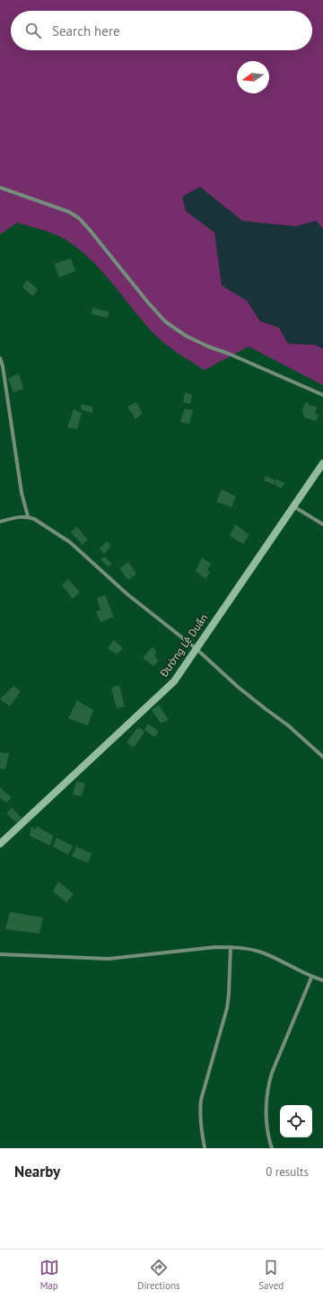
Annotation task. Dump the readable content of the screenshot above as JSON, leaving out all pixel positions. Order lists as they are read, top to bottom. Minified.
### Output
{"streets":{"main road":["Đường Lê Duẩn"]},"north":"left","page":{"search":"Search here","heading":["Nearby","0 results"],"nav":["Map","Directions","Saved"]}}
